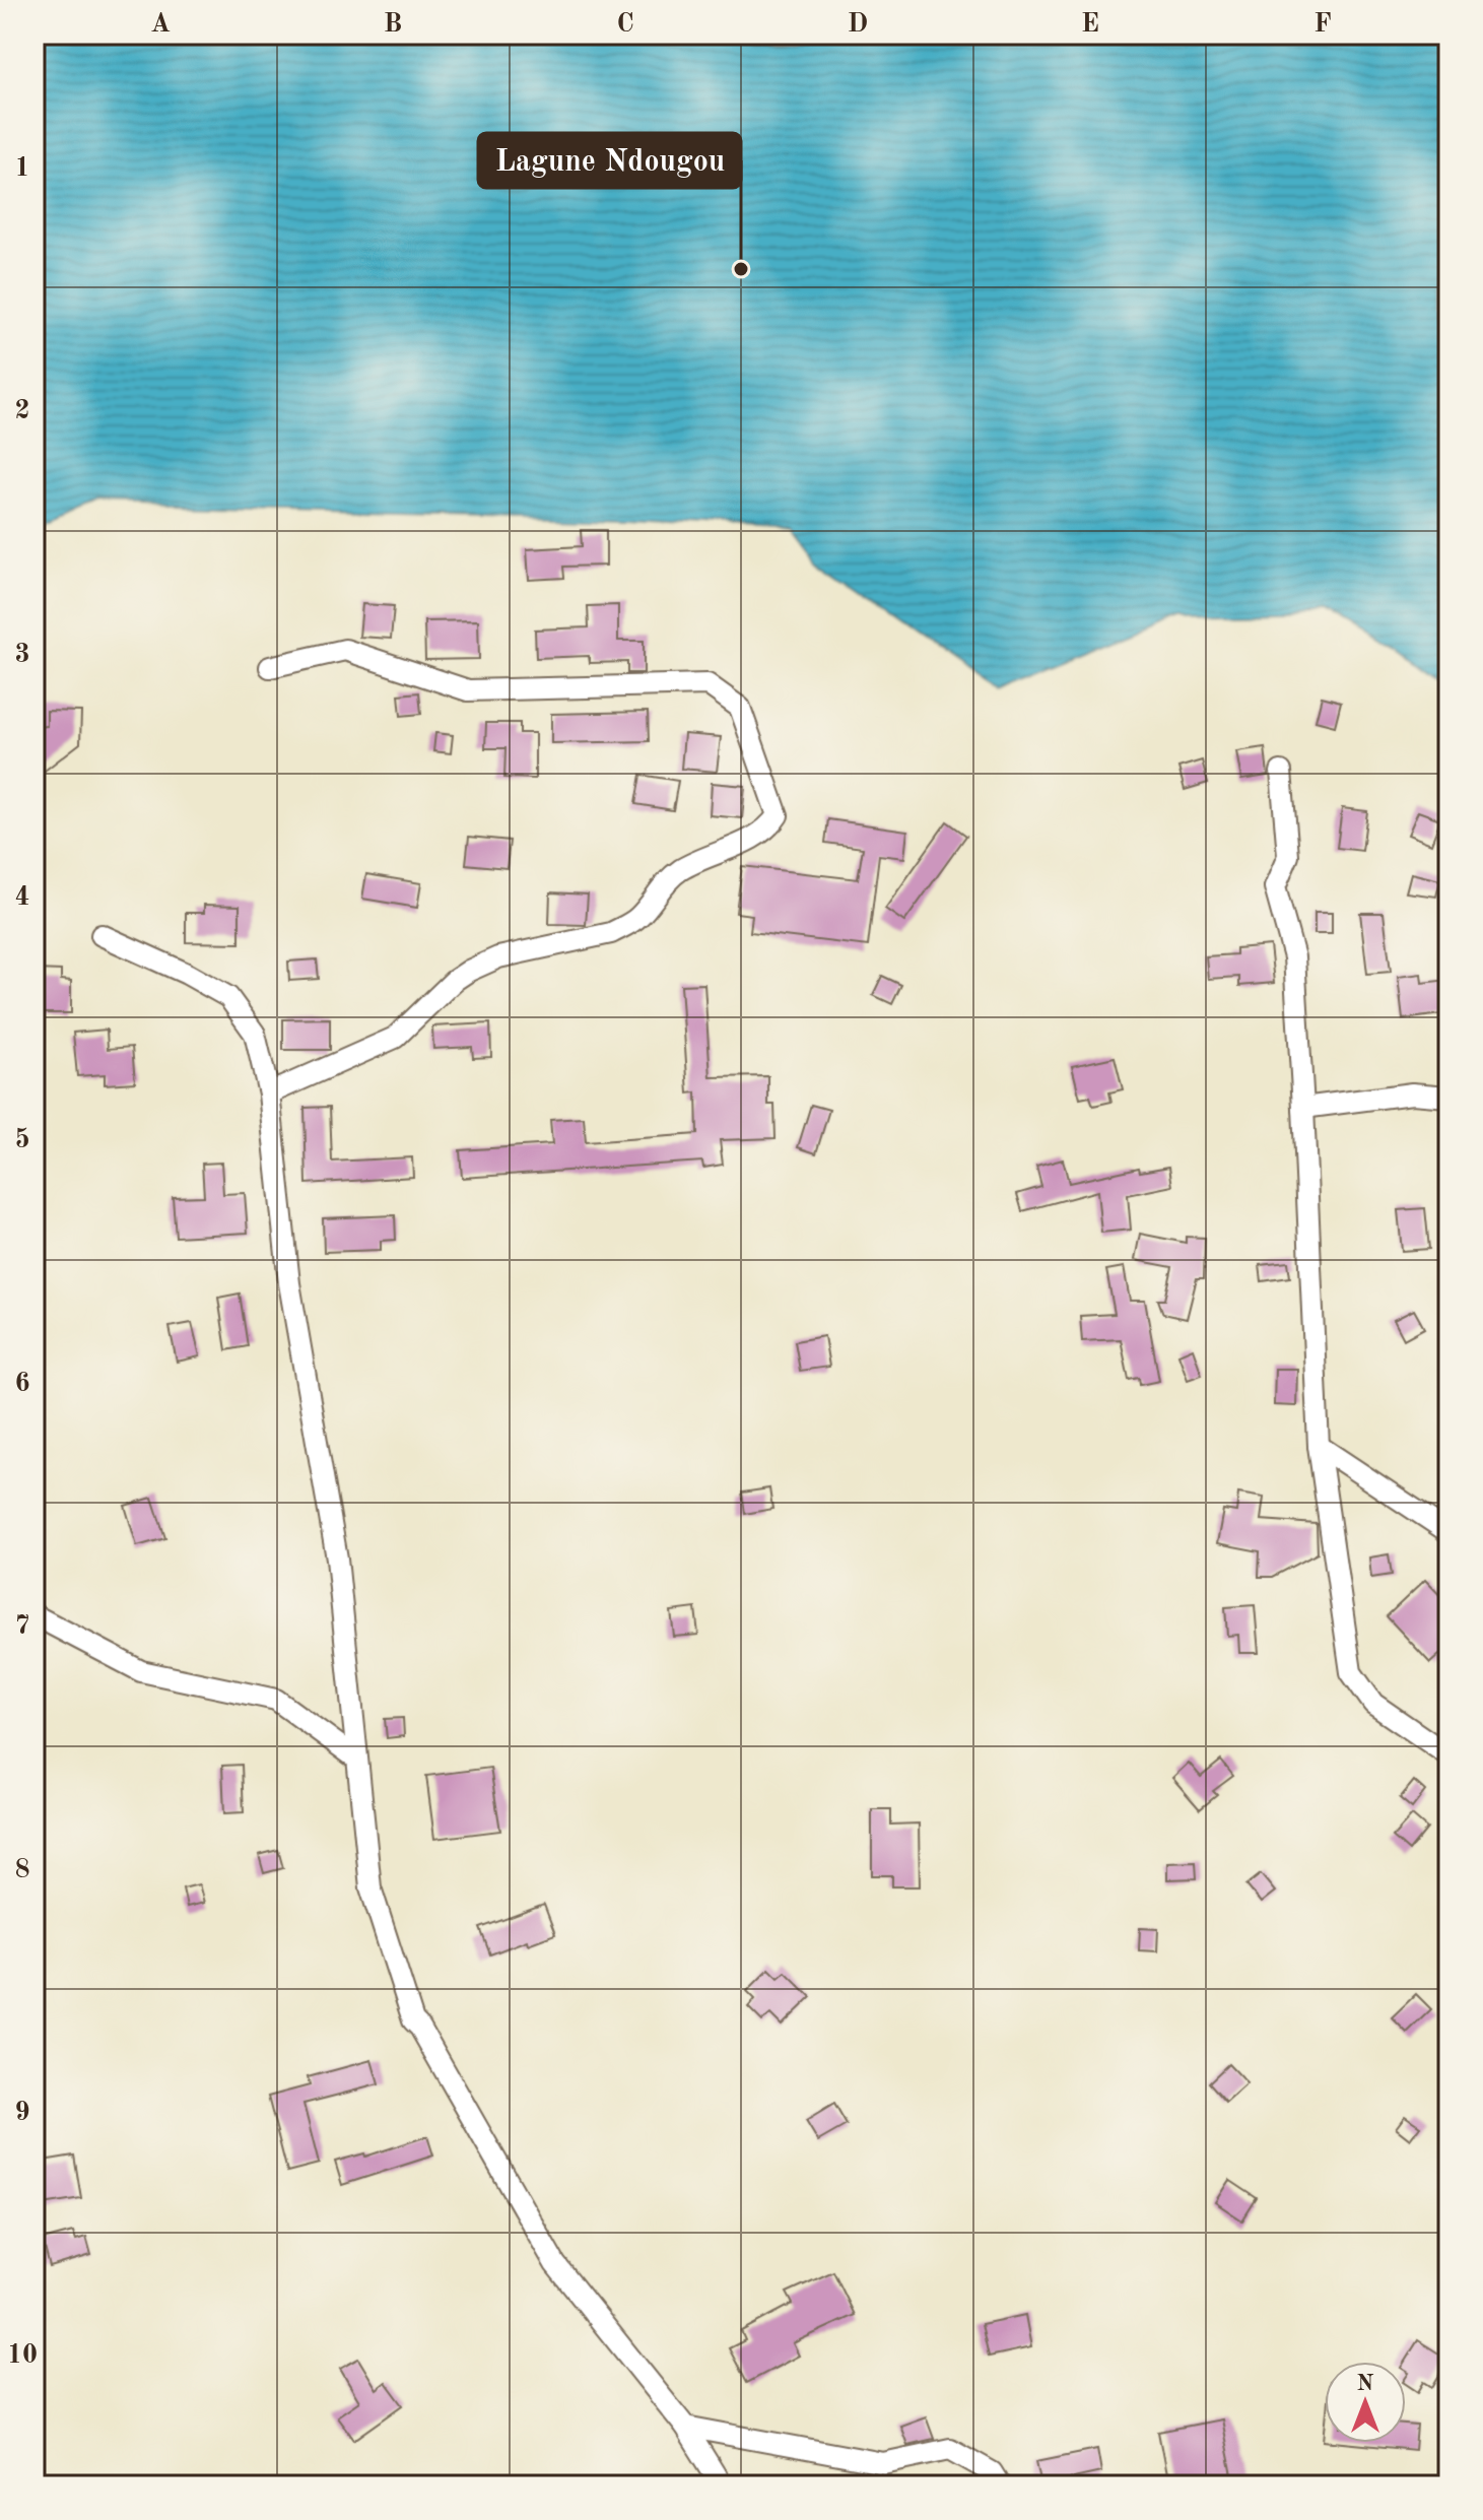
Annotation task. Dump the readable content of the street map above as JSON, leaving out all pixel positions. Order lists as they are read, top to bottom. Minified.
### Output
{"places":["Lagune Ndougou"],"north":"top","grid":{"columns":["A","B","C","D","E","F"],"rows":["1","2","3","4","5","6","7","8","9","10"]}}
